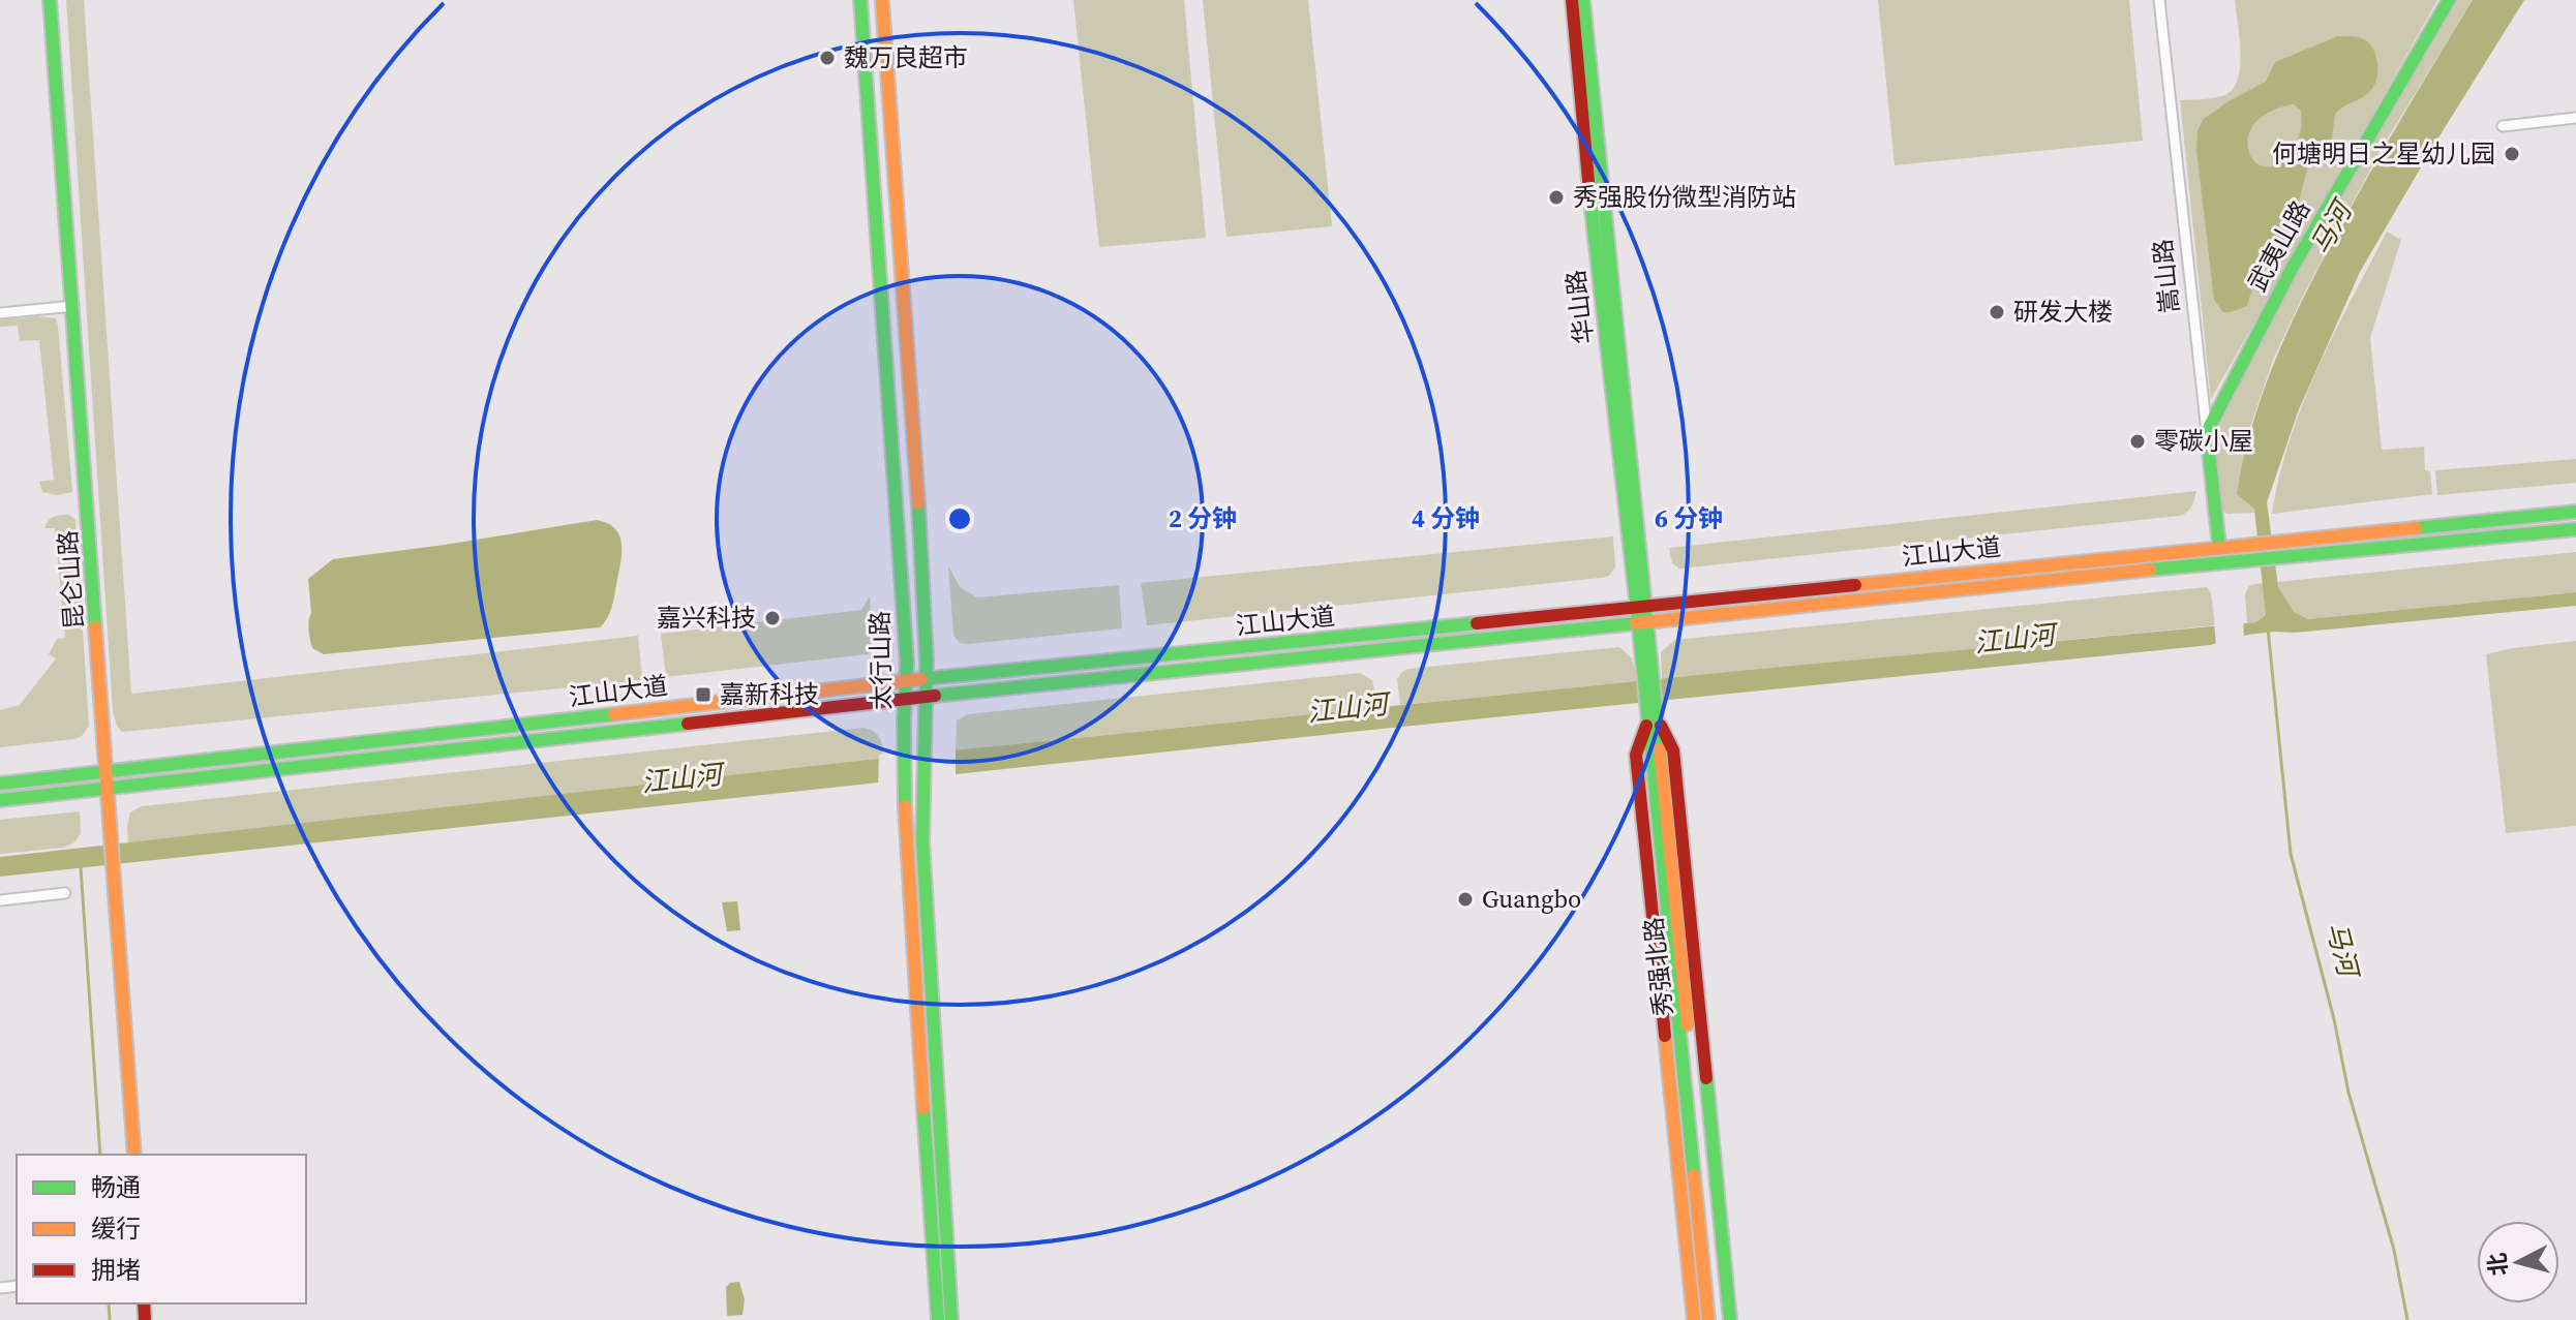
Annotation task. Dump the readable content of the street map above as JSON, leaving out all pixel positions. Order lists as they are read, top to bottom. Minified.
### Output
{"streets":{"street":["武夷山路","嵩山路","华山路","江山大道","昆仑山路","太行山路","秀强北路"]},"crossings":[["武夷山路","嵩山路"],["嵩山路","江山大道"],["华山路","江山大道"],["华山路","秀强北路"],["江山大道","昆仑山路"],["江山大道","太行山路"],["江山大道","秀强北路"]],"water":["马河","江山河"],"places":{"other":["魏万良超市","何塘明日之星幼儿园","秀强股份微型消防站","研发大楼","零碳小屋","嘉兴科技","Guangbo"],"transit":["嘉新科技"]},"legend":["畅通","缓行","拥堵"],"north":"left","rings":["2 分钟","4 分钟","6 分钟"]}
